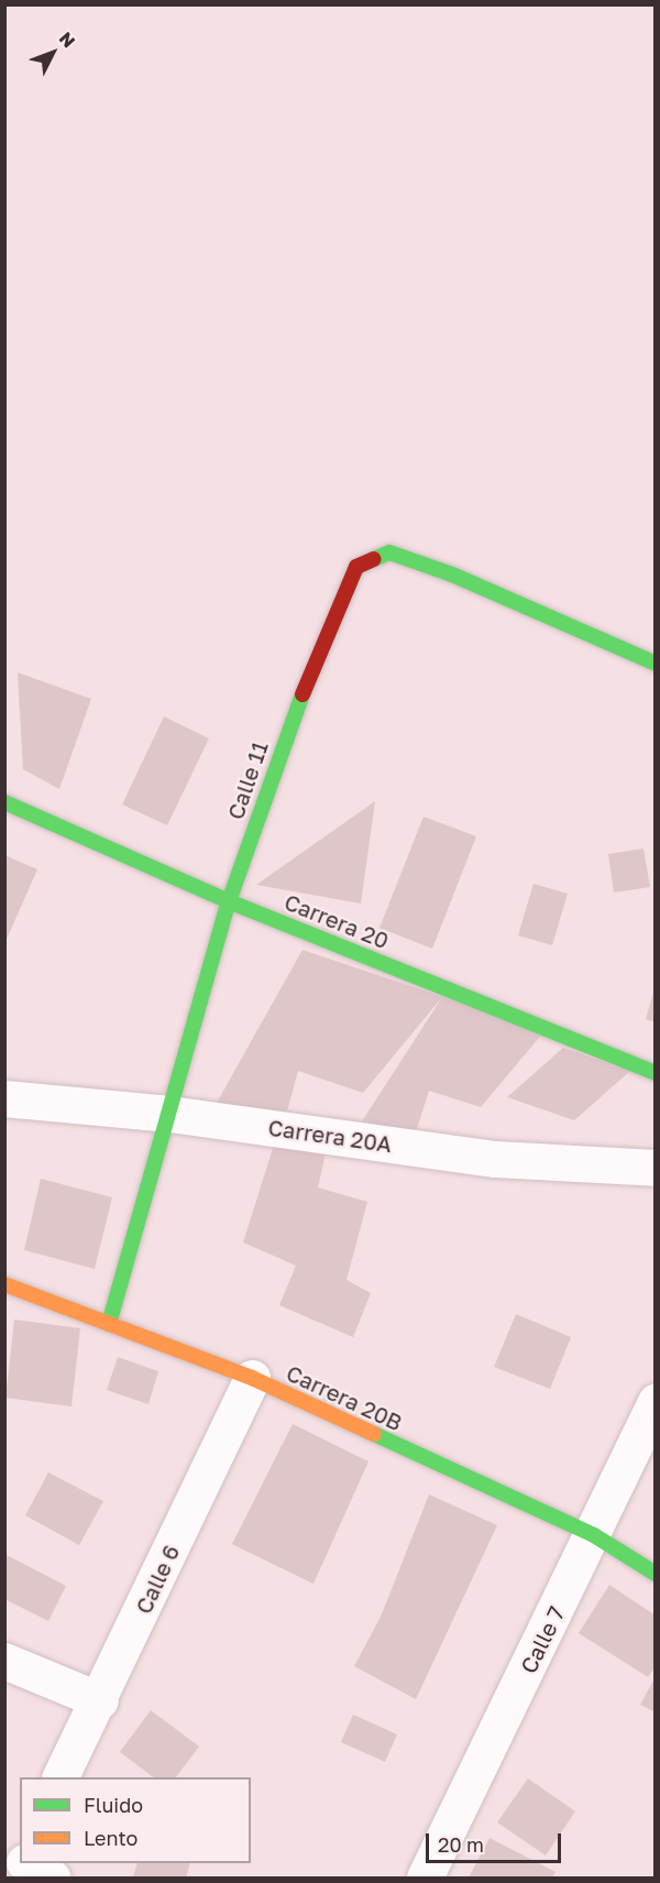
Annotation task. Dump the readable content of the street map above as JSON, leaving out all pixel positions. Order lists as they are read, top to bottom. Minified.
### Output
{"streets":{"street":["Calle 11","Carrera 20","Carrera 20A","Carrera 20B","Calle 6","Calle 7"]},"crossings":[["Calle 11","Carrera 20"],["Calle 11","Carrera 20A"],["Calle 11","Carrera 20B"],["Carrera 20B","Calle 6"],["Carrera 20B","Calle 7"]],"legend":["Fluido","Lento"],"scale_bar":"20 m","north":"top right"}
